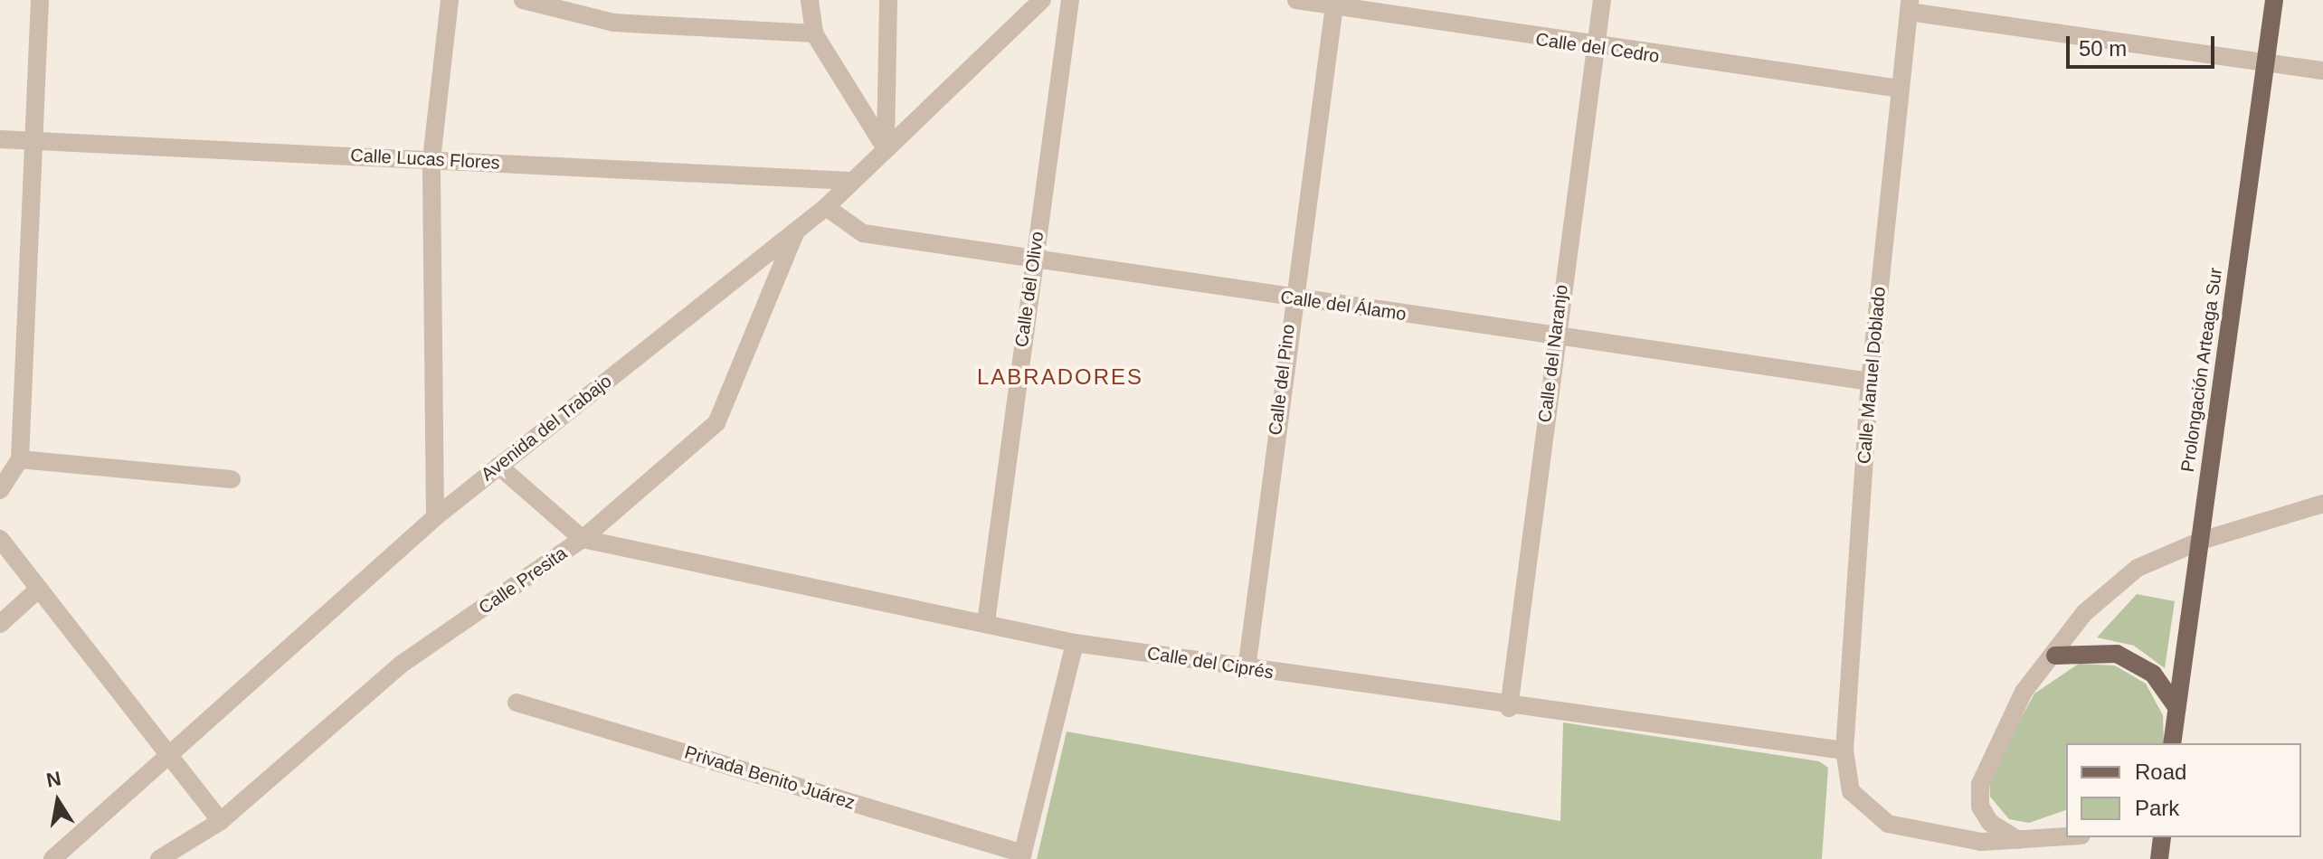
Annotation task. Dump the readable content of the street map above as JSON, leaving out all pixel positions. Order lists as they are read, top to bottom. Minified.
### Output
{"streets":{"main road":["Prolongación Arteaga Sur"],"street":["Calle del Cedro","Calle Lucas Flores","Calle del Olivo","Calle del Álamo","Calle del Naranjo","Calle Manuel Doblado","Calle del Pino","Avenida del Trabajo","Calle Presita","Calle del Ciprés","Privada Benito Juárez"]},"crossings":[["Calle del Cedro","Calle del Naranjo"],["Calle del Cedro","Calle Manuel Doblado"],["Calle del Cedro","Calle del Pino"],["Calle Lucas Flores","Avenida del Trabajo"],["Calle del Olivo","Calle del Álamo"],["Calle del Olivo","Calle del Ciprés"],["Calle del Álamo","Calle del Naranjo"],["Calle del Álamo","Calle Manuel Doblado"],["Calle del Álamo","Calle del Pino"],["Calle del Álamo","Avenida del Trabajo"],["Calle del Naranjo","Calle del Ciprés"],["Calle Manuel Doblado","Calle del Ciprés"],["Calle del Pino","Calle del Ciprés"],["Avenida del Trabajo","Calle Presita"],["Calle Presita","Calle del Ciprés"]],"districts":["LABRADORES"],"legend":["Road","Park"],"scale_bar":"50 m","north":"top"}
